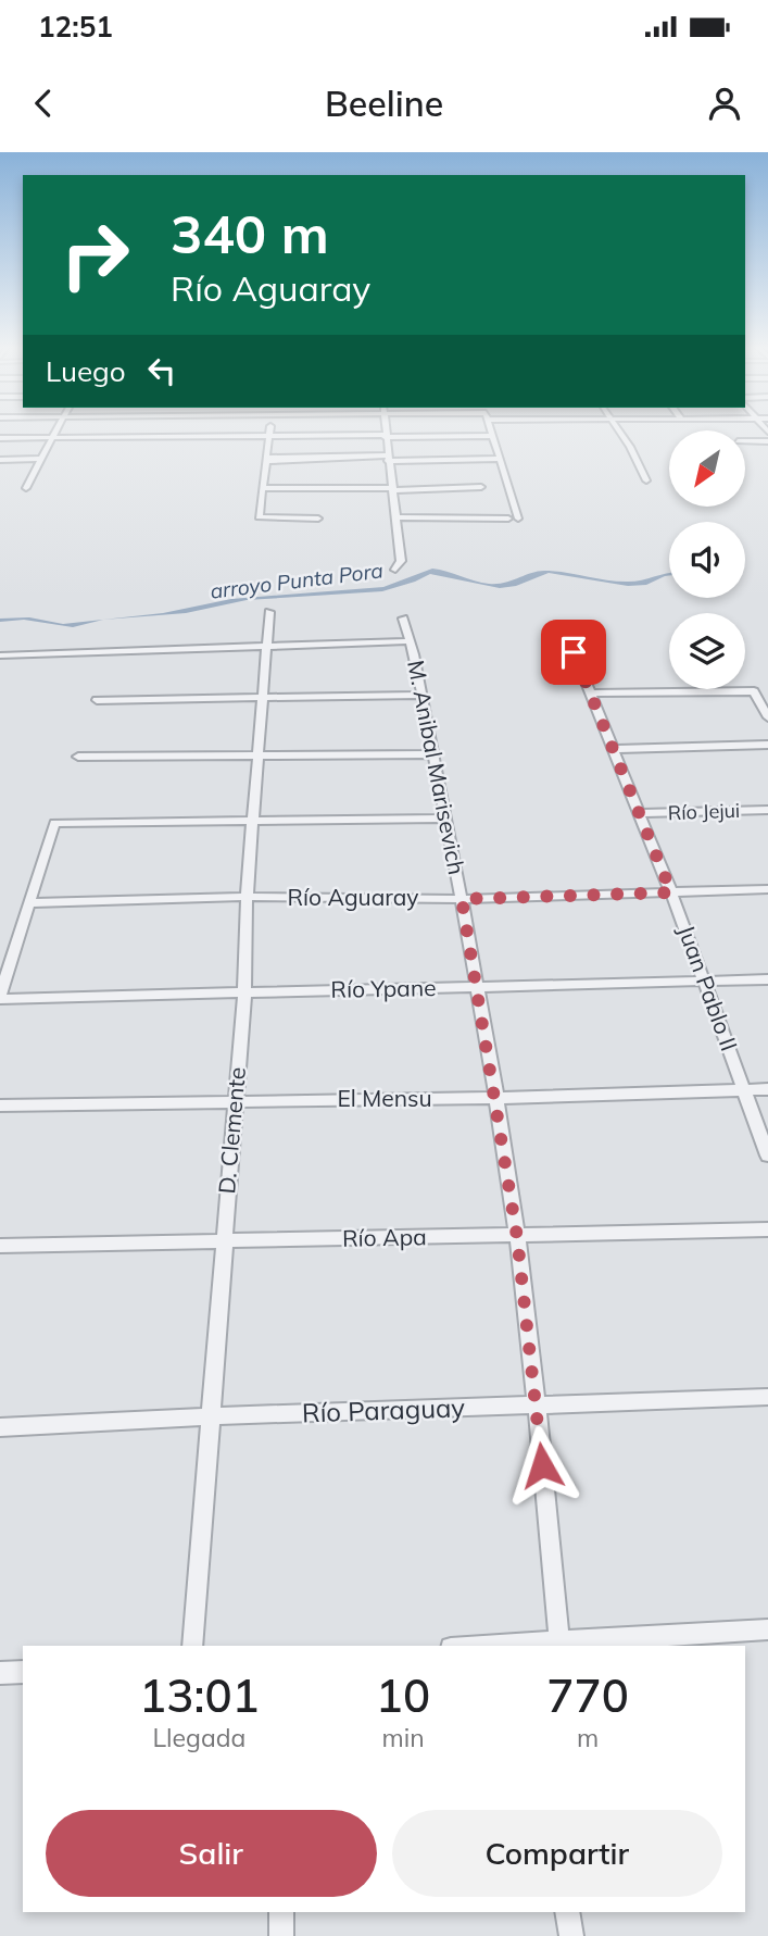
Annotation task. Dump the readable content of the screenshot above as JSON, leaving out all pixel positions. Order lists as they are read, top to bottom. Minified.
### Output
{"streets":{"street":["M. Anibal Marisevich","Río Jejui","Río Aguaray","Juan Pablo II","Río Ypane","El Mensu","D. Clemente","Río Apa","Río Paraguay"]},"crossings":[["M. Anibal Marisevich","Río Aguaray"],["M. Anibal Marisevich","Río Ypane"],["M. Anibal Marisevich","El Mensu"],["M. Anibal Marisevich","Río Apa"],["M. Anibal Marisevich","Río Paraguay"],["Río Jejui","Juan Pablo II"],["Río Aguaray","Juan Pablo II"],["Río Aguaray","D. Clemente"],["Juan Pablo II","Río Ypane"],["Juan Pablo II","El Mensu"],["Río Ypane","D. Clemente"],["El Mensu","D. Clemente"],["D. Clemente","Río Apa"],["D. Clemente","Río Paraguay"]],"water":["arroyo Punta Pora"],"north":"bottom left","page":{"status":"12:51","header":"Beeline","turn":["340 m","Río Aguaray"],"then":"Luego","eta":["13:01","Llegada","10","min","770","m"],"buttons":["Salir","Compartir"]}}
